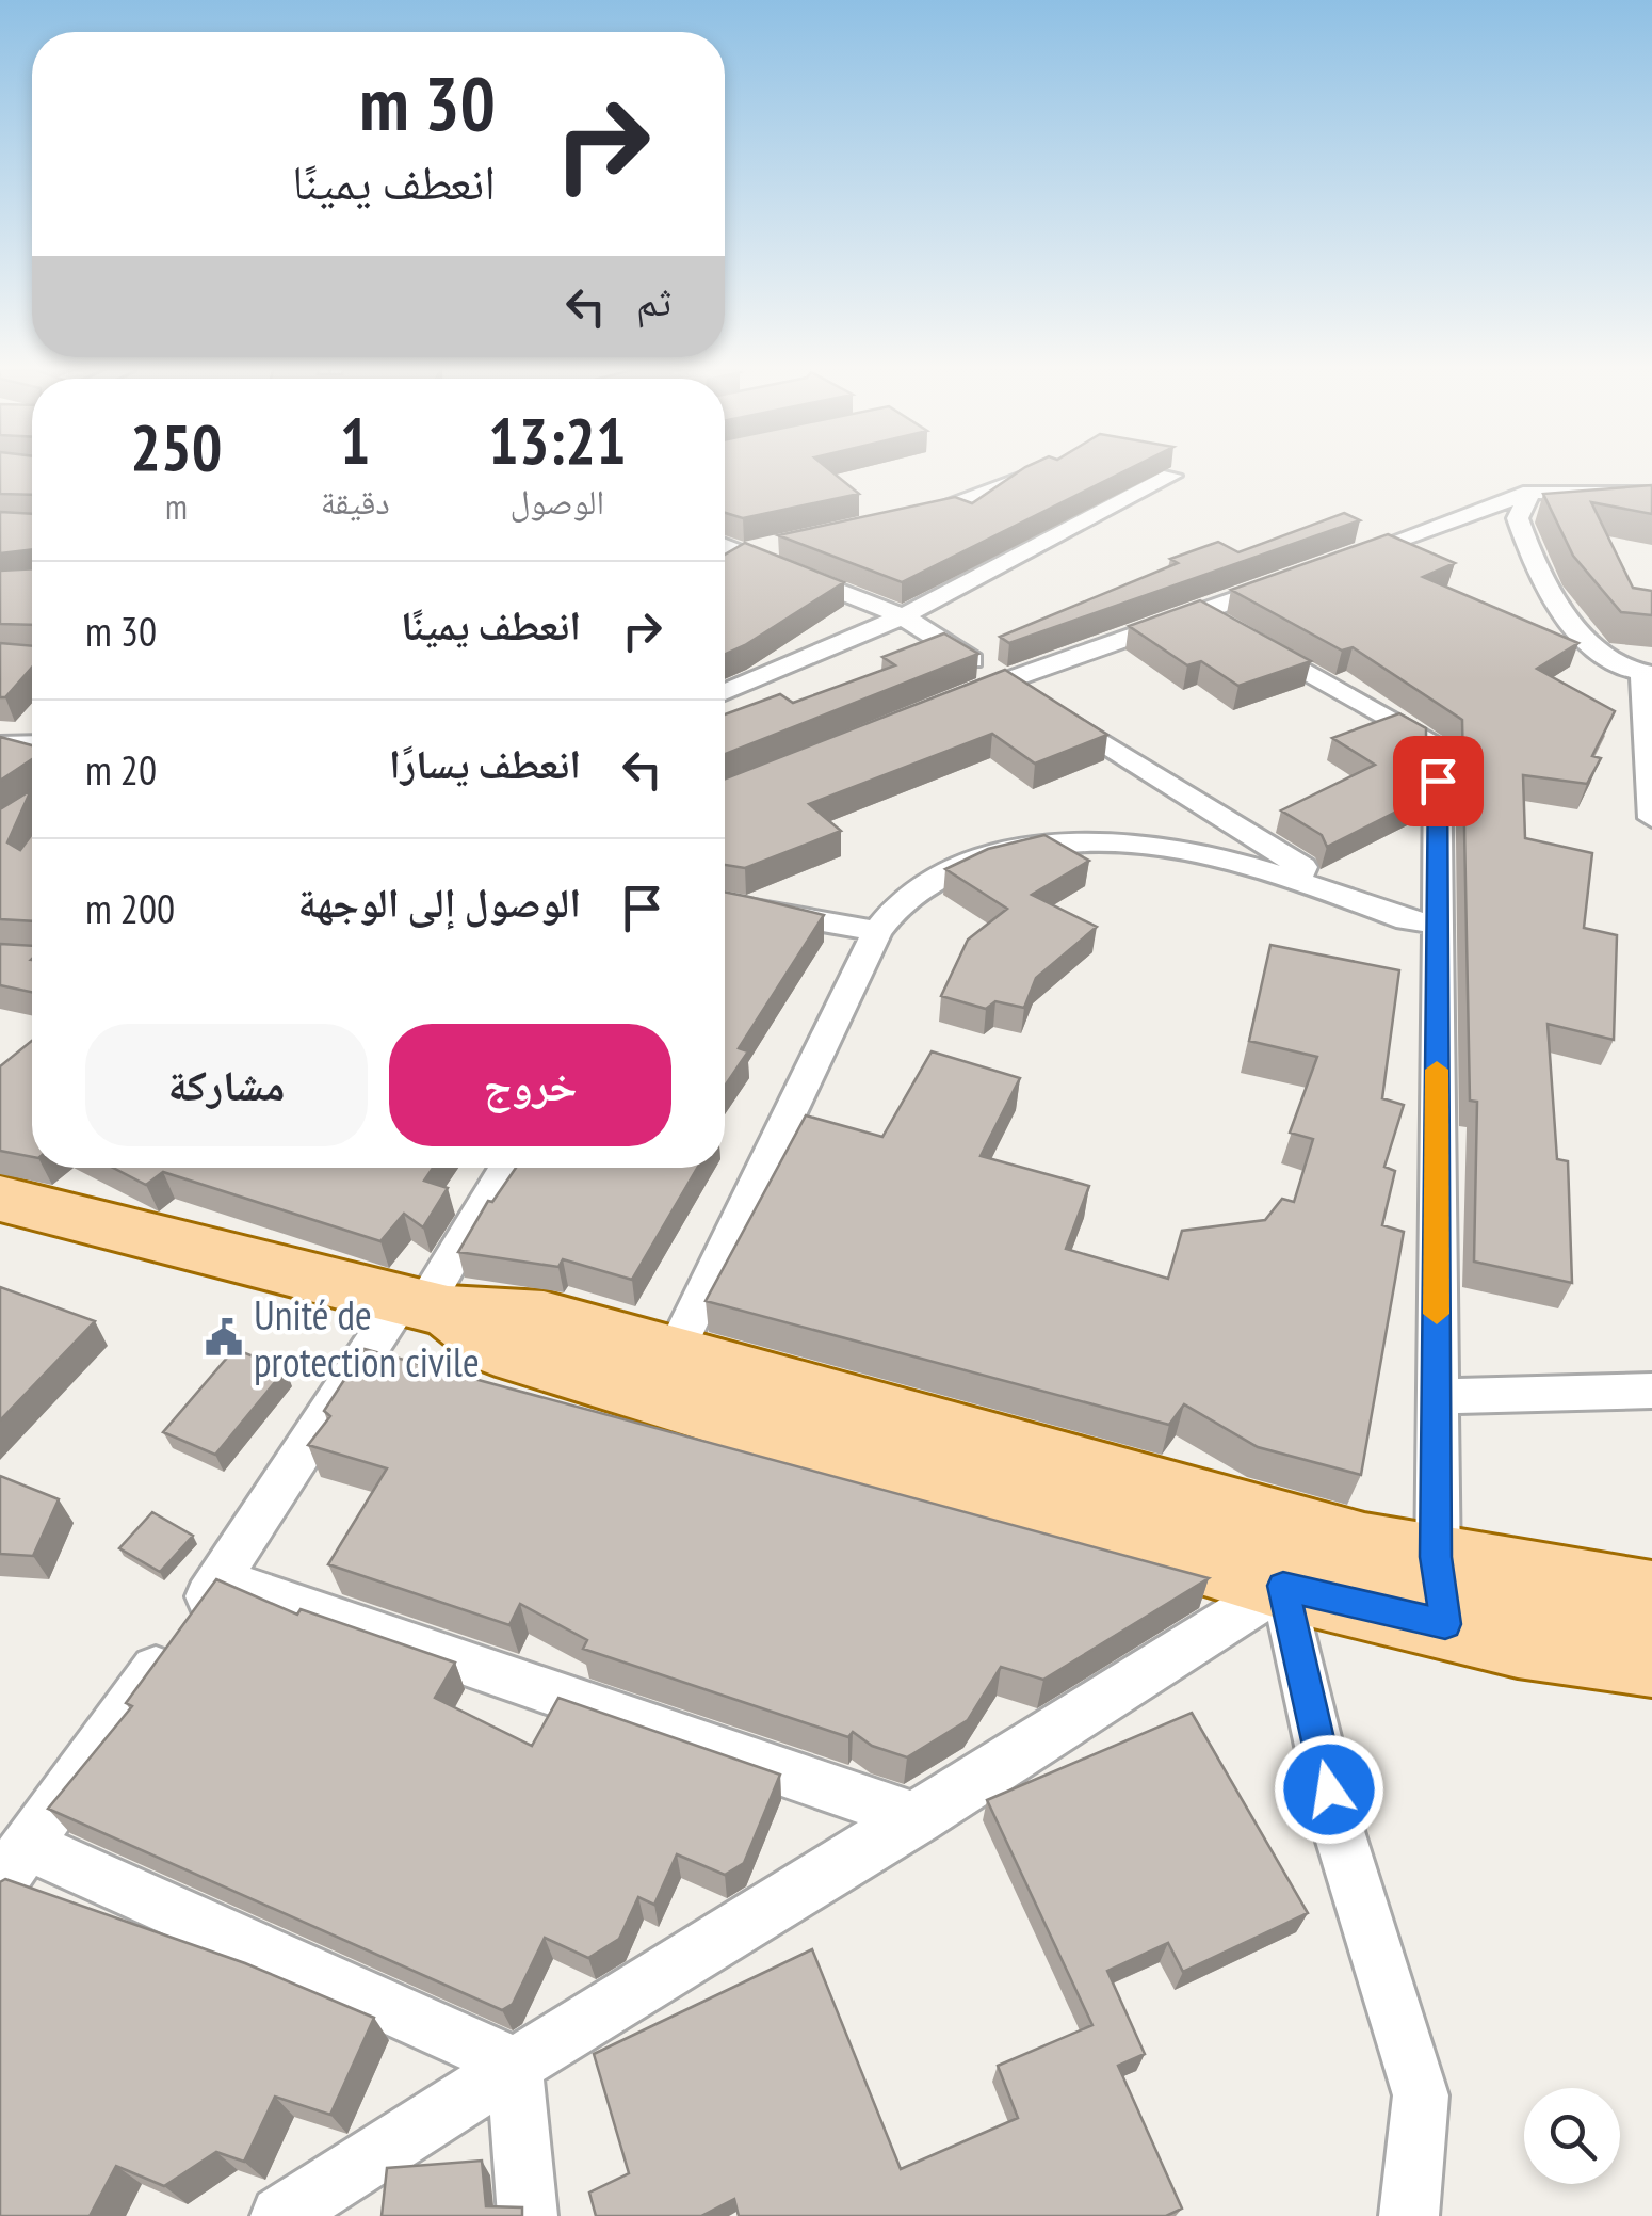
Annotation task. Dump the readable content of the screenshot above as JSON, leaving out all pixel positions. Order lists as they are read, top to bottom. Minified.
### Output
{"places":{"public building":["Unité de protection civile"]},"page":{"turn":["30 m","انعطف يمينًا"],"then":"ثم","eta":["13:21","الوصول","1","دقيقة","250","m"],"list":[{"name":"انعطف يمينًا","value":"30 m"},{"name":"انعطف يسارًا","value":"20 m"},{"name":"الوصول إلى الوجهة","value":"200 m"}],"buttons":["خروج","مشاركة"]}}
